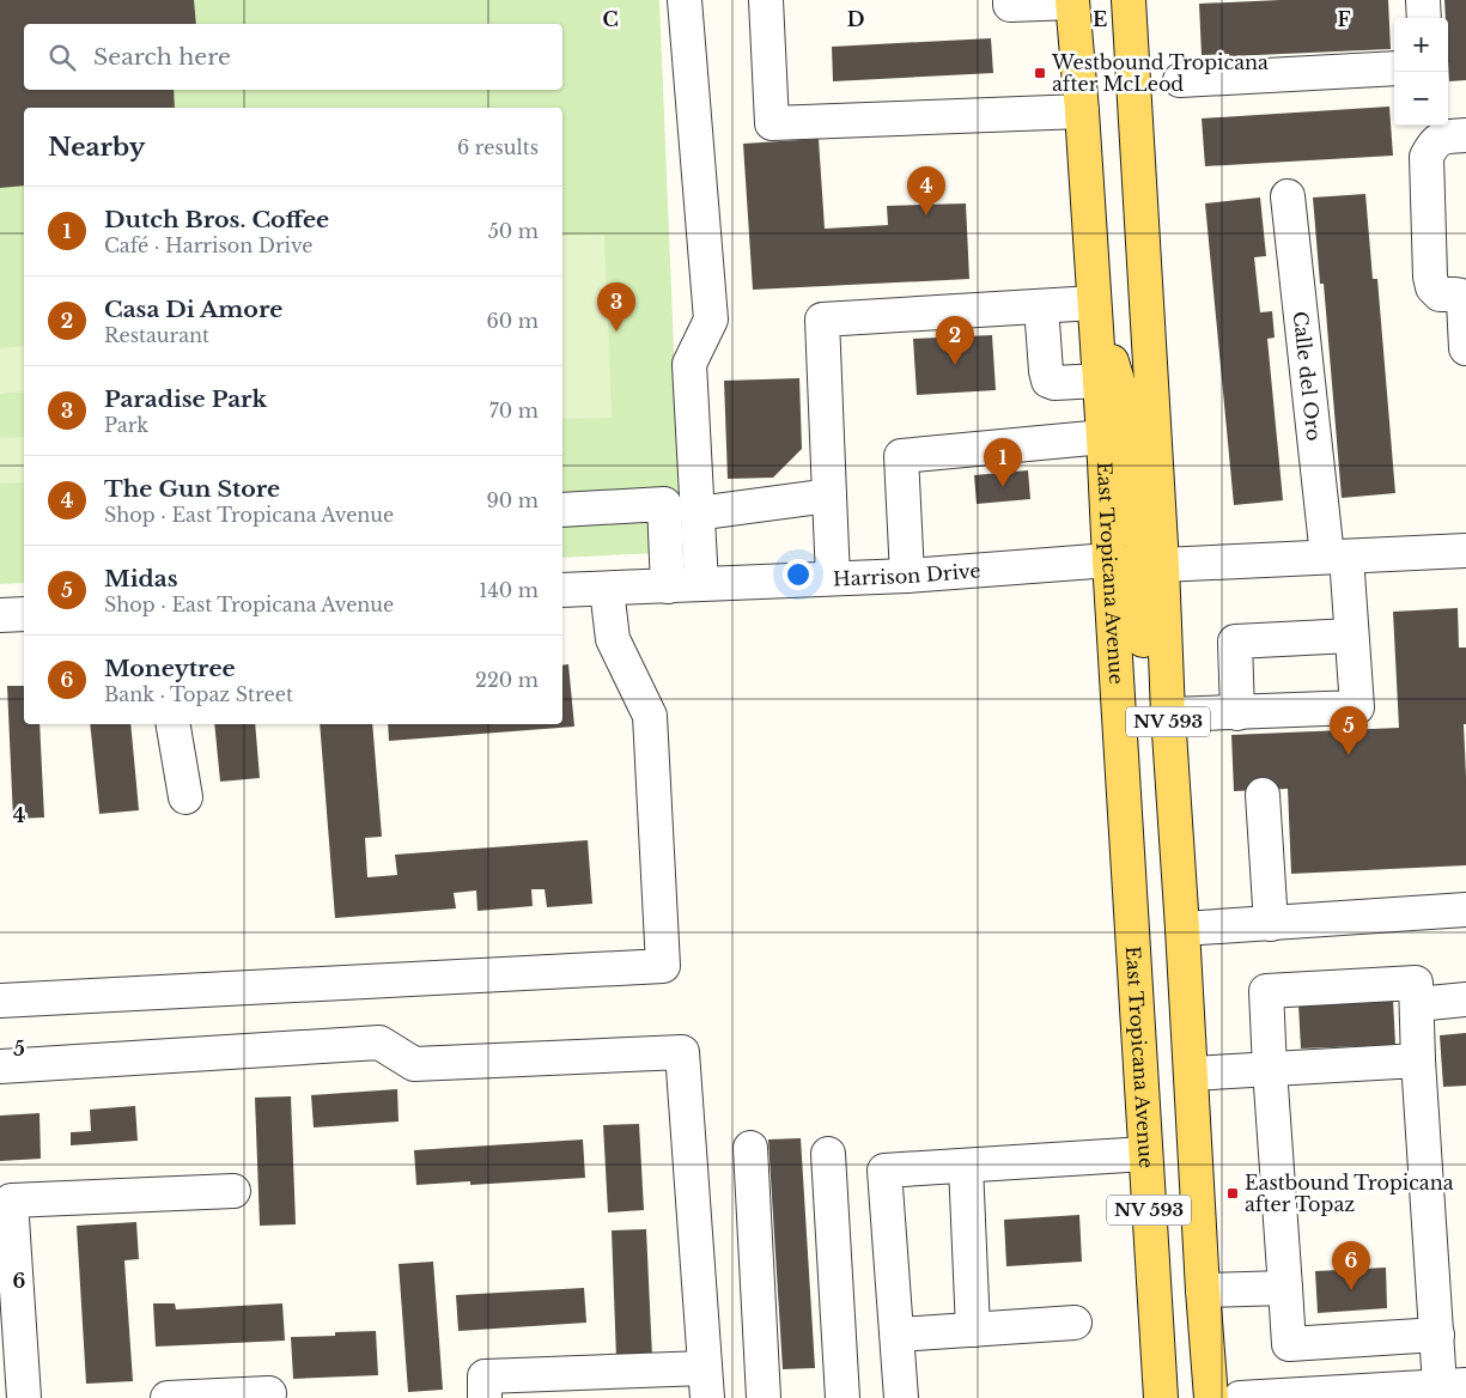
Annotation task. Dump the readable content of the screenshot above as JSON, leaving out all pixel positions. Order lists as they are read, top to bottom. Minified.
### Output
{"streets":{"main road":["East Tropicana Avenue","NV 593"],"street":["Calle del Oro","Harrison Drive"]},"crossings":[["East Tropicana Avenue","Harrison Drive"]],"places":{"transit":["Westbound Tropicana after McLeod","Eastbound Tropicana after Topaz"]},"page":{"map_buttons":["+","−"],"search":"Search here","heading":["Nearby","6 results"],"pins":["4","3","2","1","5","6"],"list":[{"mark":"1","name":"Dutch Bros. Coffee","note":"Café · Harrison Drive","value":"50 m"},{"mark":"2","name":"Casa Di Amore","note":"Restaurant","value":"60 m"},{"mark":"3","name":"Paradise Park","note":"Park","value":"70 m"},{"mark":"4","name":"The Gun Store","note":"Shop · East Tropicana Avenue","value":"90 m"},{"mark":"5","name":"Midas","note":"Shop · East Tropicana Avenue","value":"140 m"},{"mark":"6","name":"Moneytree","note":"Bank · Topaz Street","value":"220 m"}]},"grid":{"columns":["C","D","E","F"],"rows":["4","5","6"]}}
